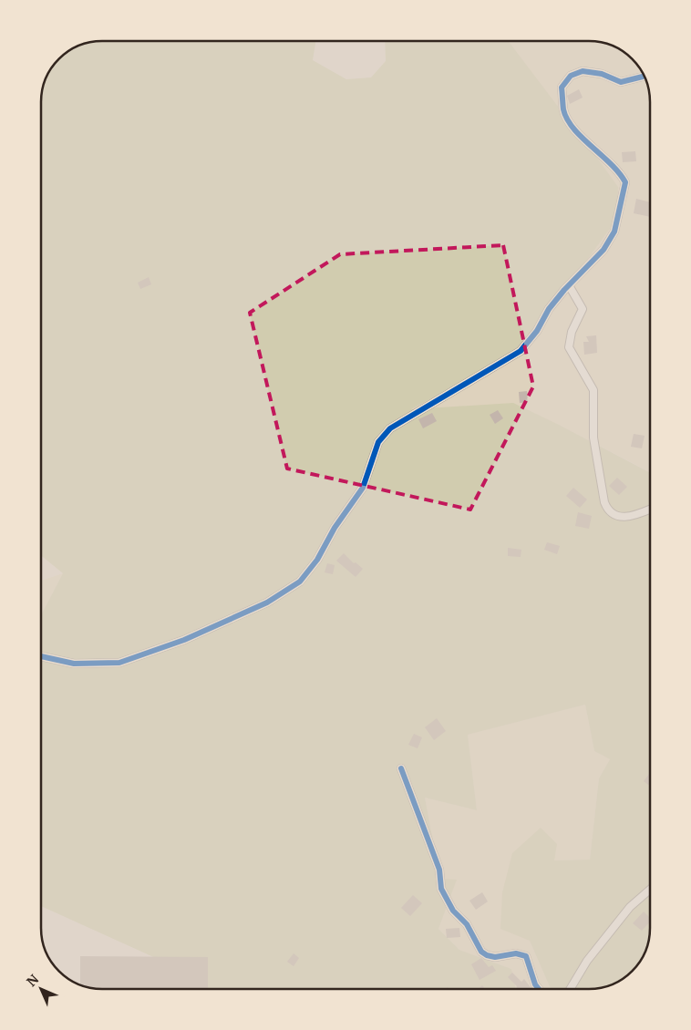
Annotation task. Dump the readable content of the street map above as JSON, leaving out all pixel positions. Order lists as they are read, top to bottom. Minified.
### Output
{"north":"top left"}
